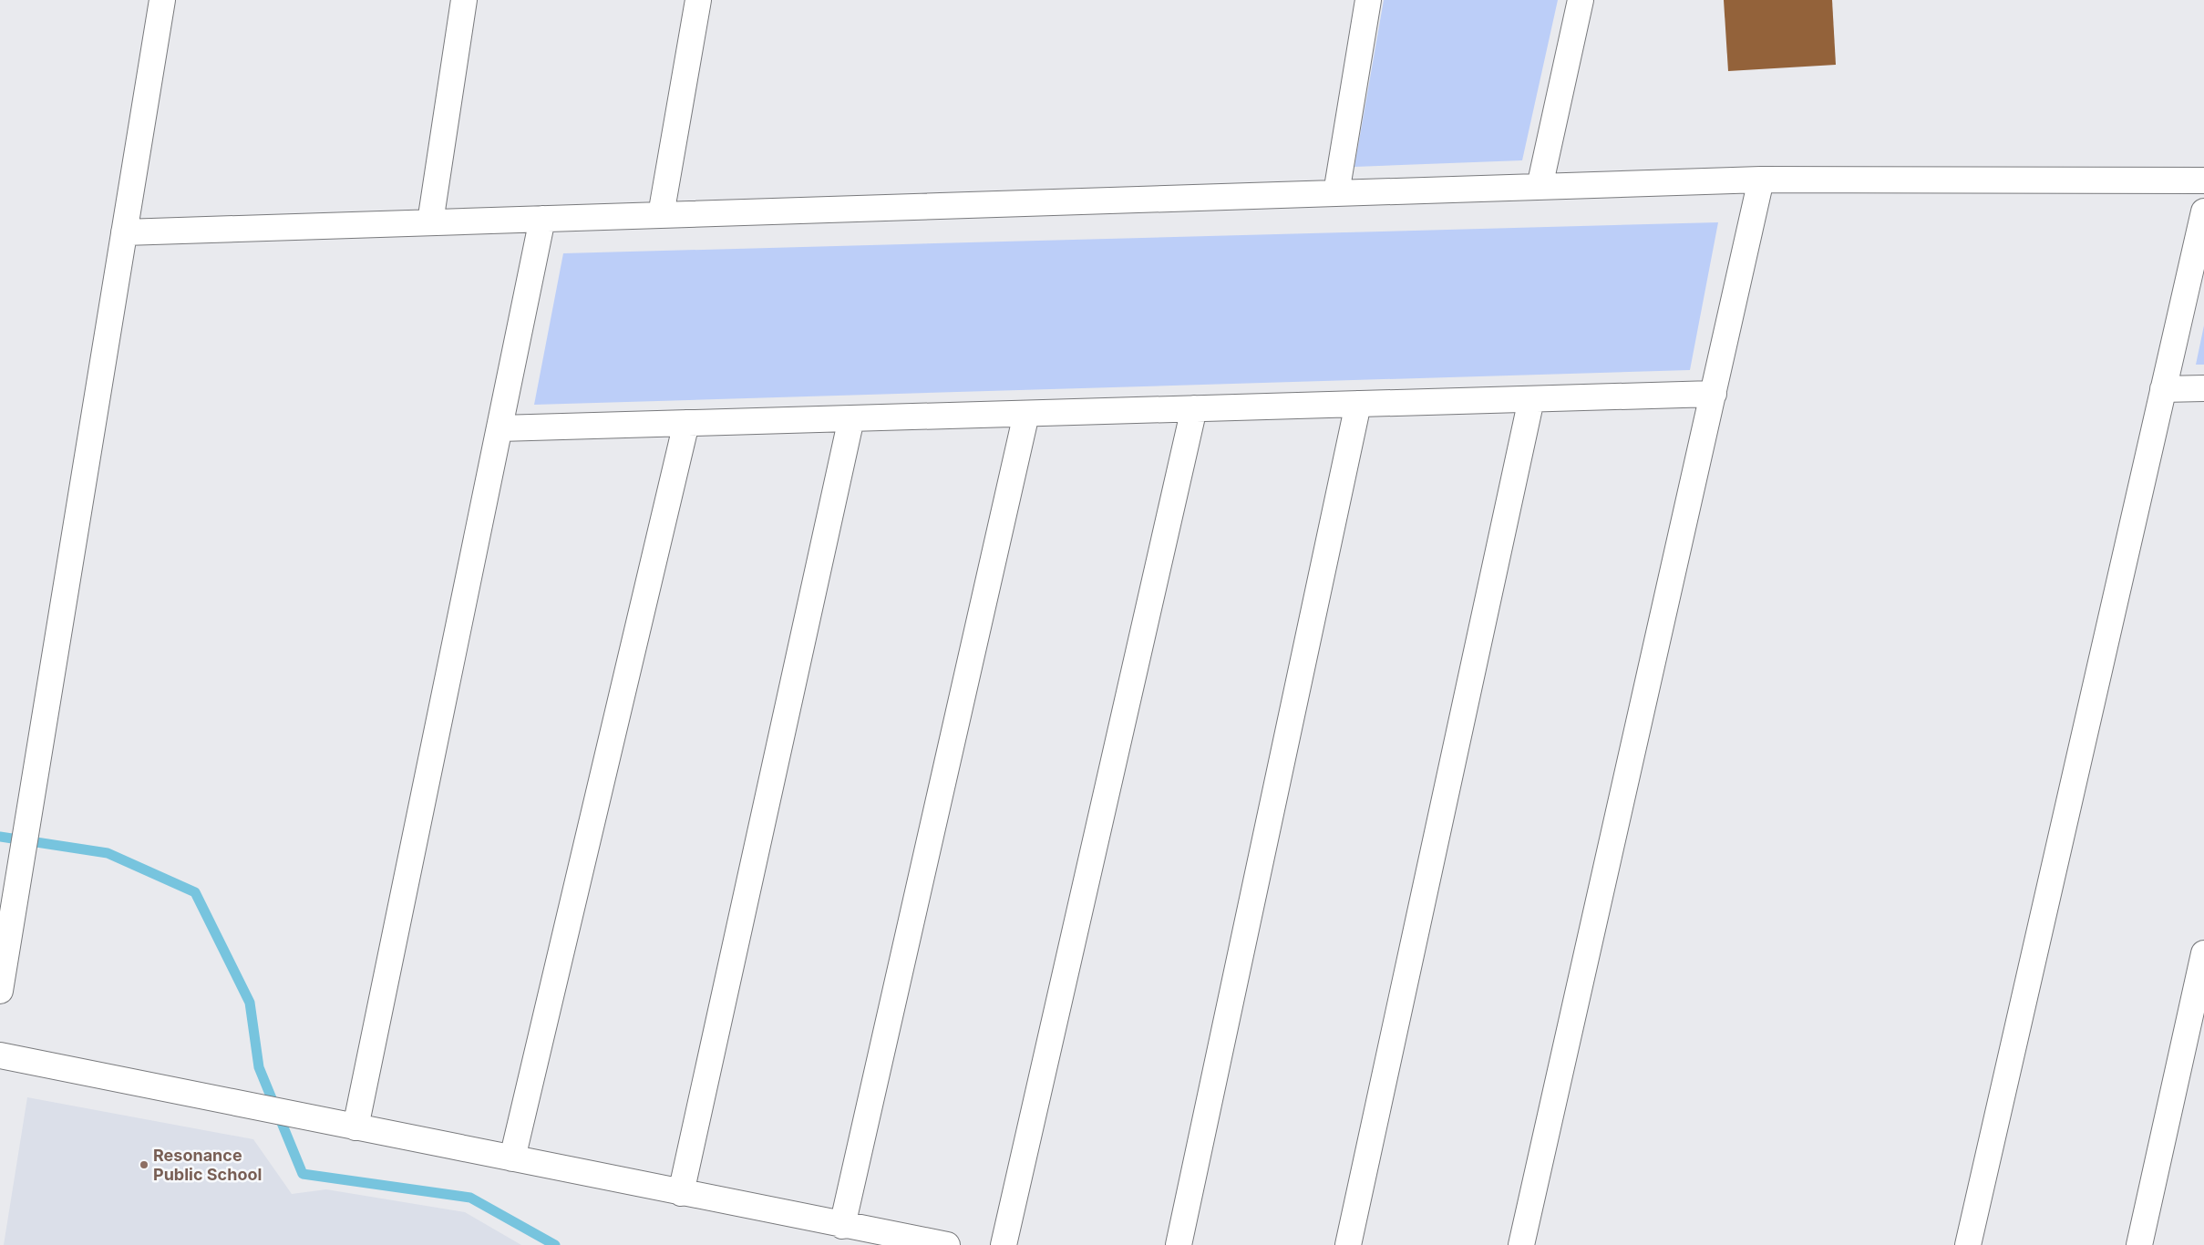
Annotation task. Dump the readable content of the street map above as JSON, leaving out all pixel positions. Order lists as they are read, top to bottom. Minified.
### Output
{"places":["Resonance Public School"]}
